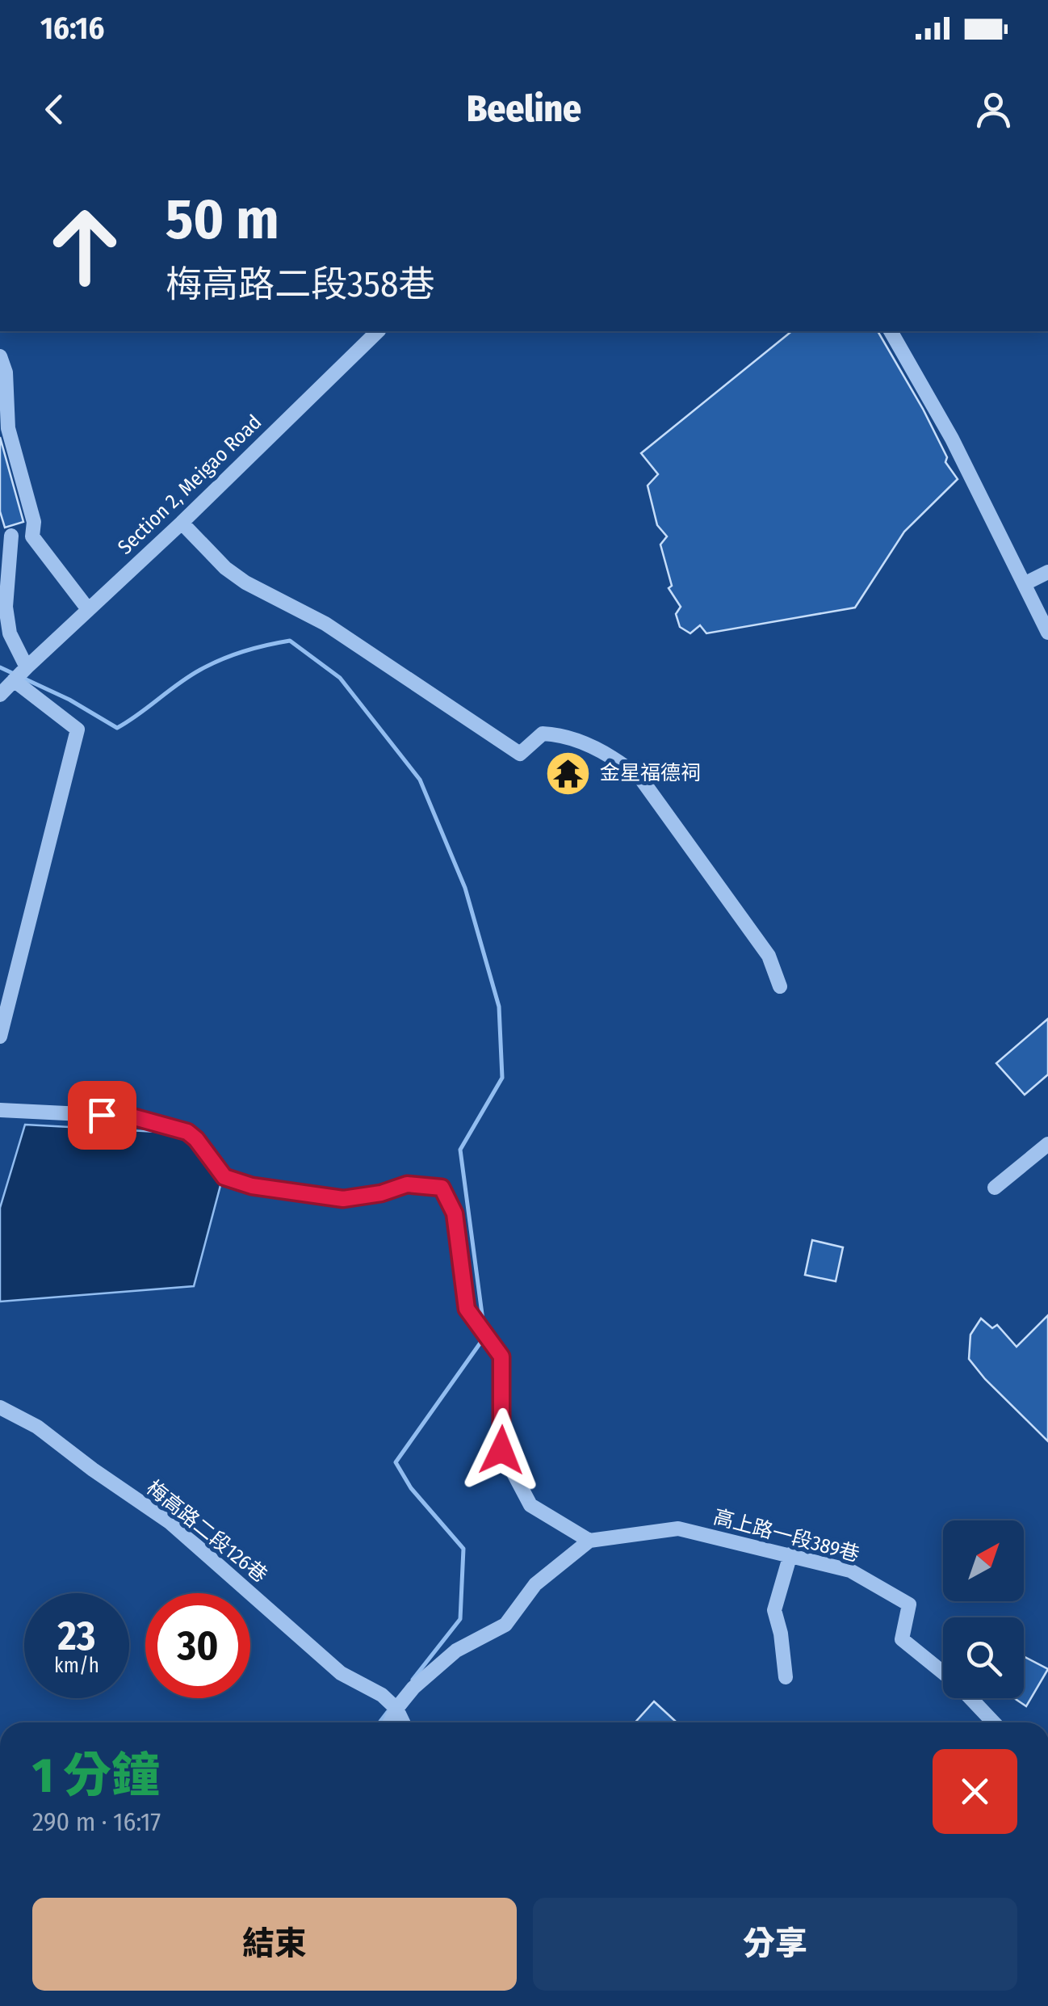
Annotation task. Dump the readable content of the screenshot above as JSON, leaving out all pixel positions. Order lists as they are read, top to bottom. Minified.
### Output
{"streets":{"street":["Section 2, Meigao Road","梅高路二段126巷","高上路一段389巷"]},"places":{"temple":["金星福德祠"]},"north":"top right","page":{"status":"16:16","header":"Beeline","turn":["50 m","梅高路二段358巷"],"speed":"23 km/h","limit":"30","heading":["1 分鐘","290 m · 16:17"],"buttons":["結束","分享"]}}
